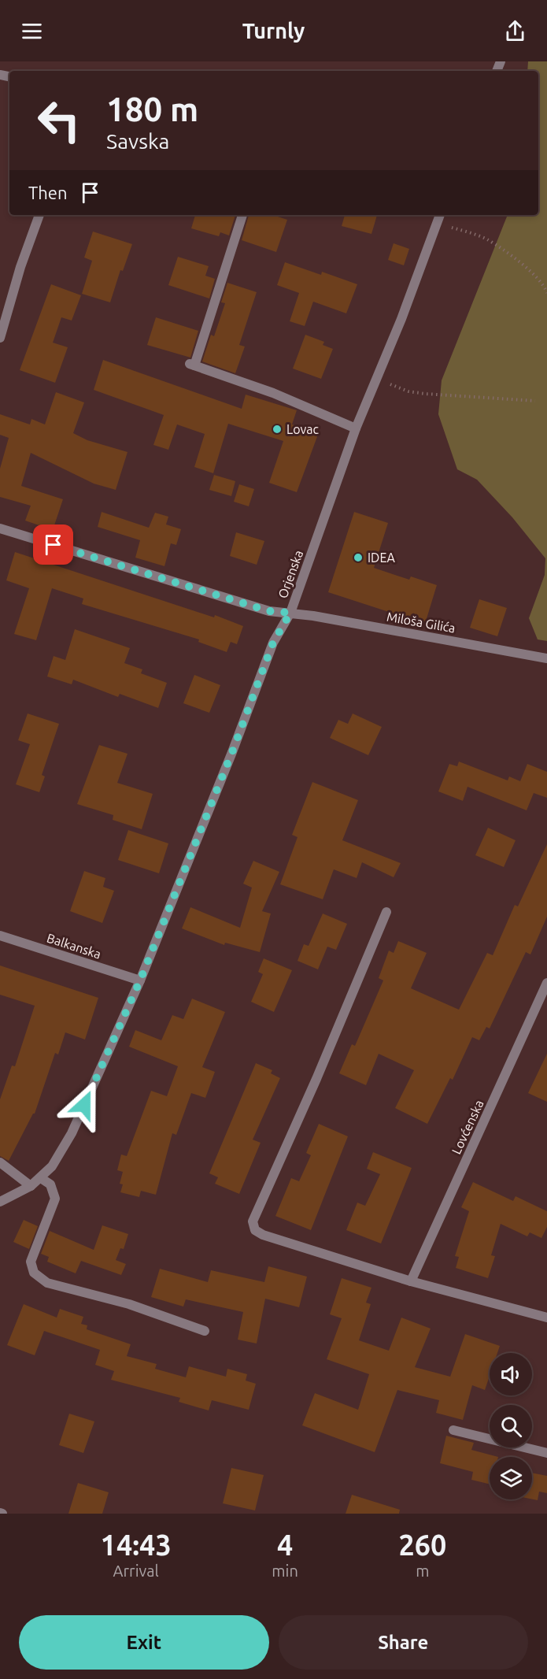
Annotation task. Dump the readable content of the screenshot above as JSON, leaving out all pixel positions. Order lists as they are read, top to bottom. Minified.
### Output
{"streets":{"street":["Orjenska","Miloša Gilića","Balkanska","Lovćenska"]},"crossings":[["Orjenska","Miloša Gilića"],["Orjenska","Balkanska"]],"places":["Lovac","IDEA"],"page":{"header":"Turnly","turn":["180 m","Savska"],"then":"Then","eta":["14:43","Arrival","4","min","260","m"],"buttons":["Exit","Share"]}}
